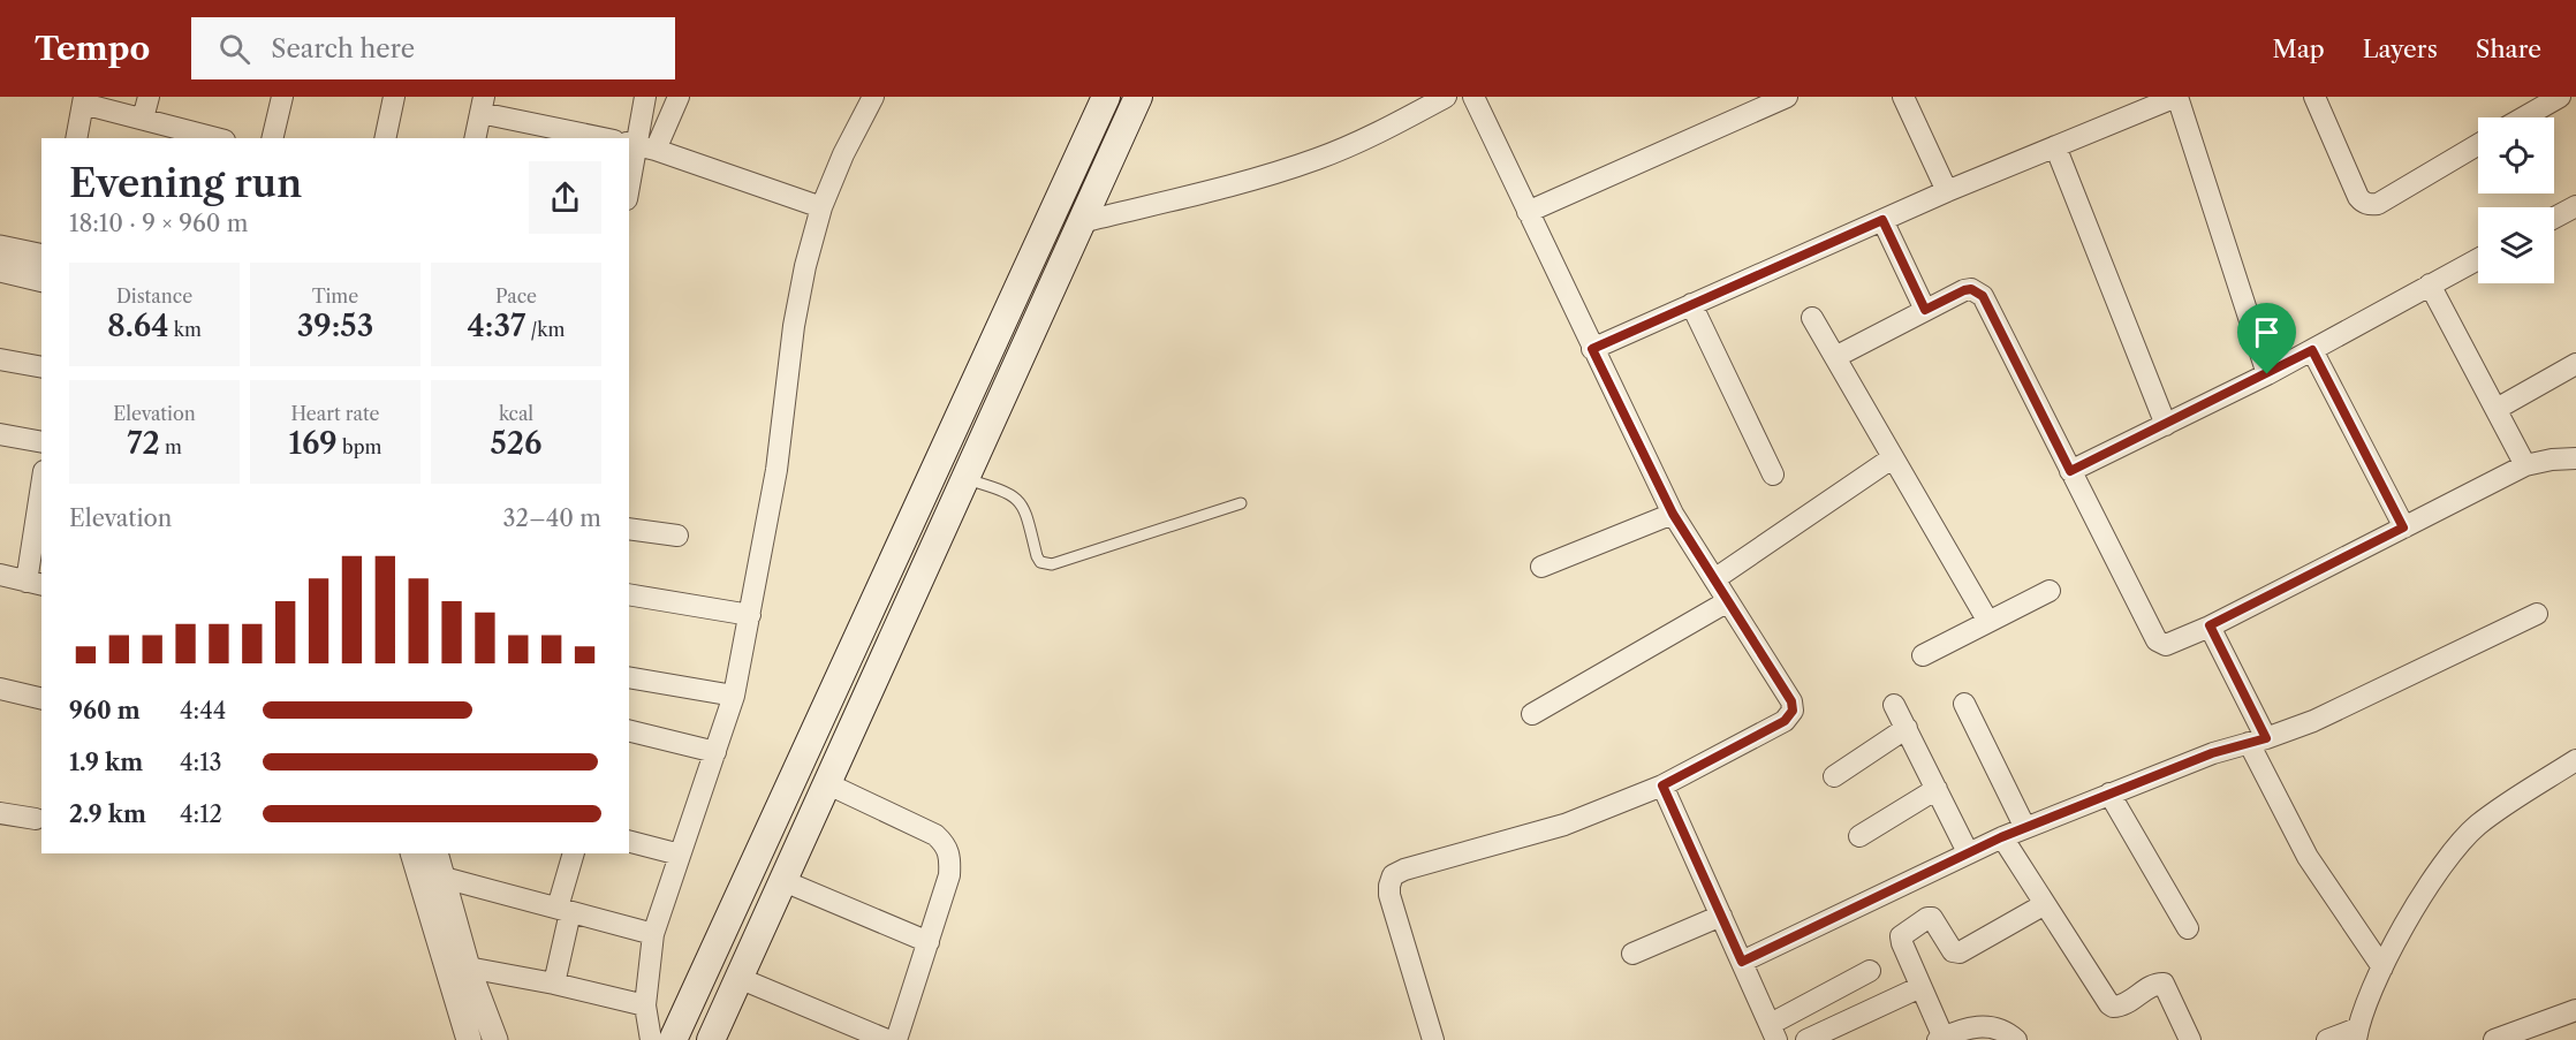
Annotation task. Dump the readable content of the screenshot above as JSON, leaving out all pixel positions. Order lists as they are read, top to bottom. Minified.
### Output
{"page":{"header":"Tempo","search":"Search here","nav":["Map","Layers","Share"],"heading":["Evening run","18:10 · 9 × 960 m"],"stats":[["Distance","8.64 km"],["Time","39:53"],["Pace","4:37 /km"],["Elevation","72 m"],["Heart rate","169 bpm"],["kcal","526"]],"chart":["Elevation","32–40 m"],"list":[{"name":"960 m","note":"4:44"},{"name":"1.9 km","note":"4:13"},{"name":"2.9 km","note":"4:12"}]}}
